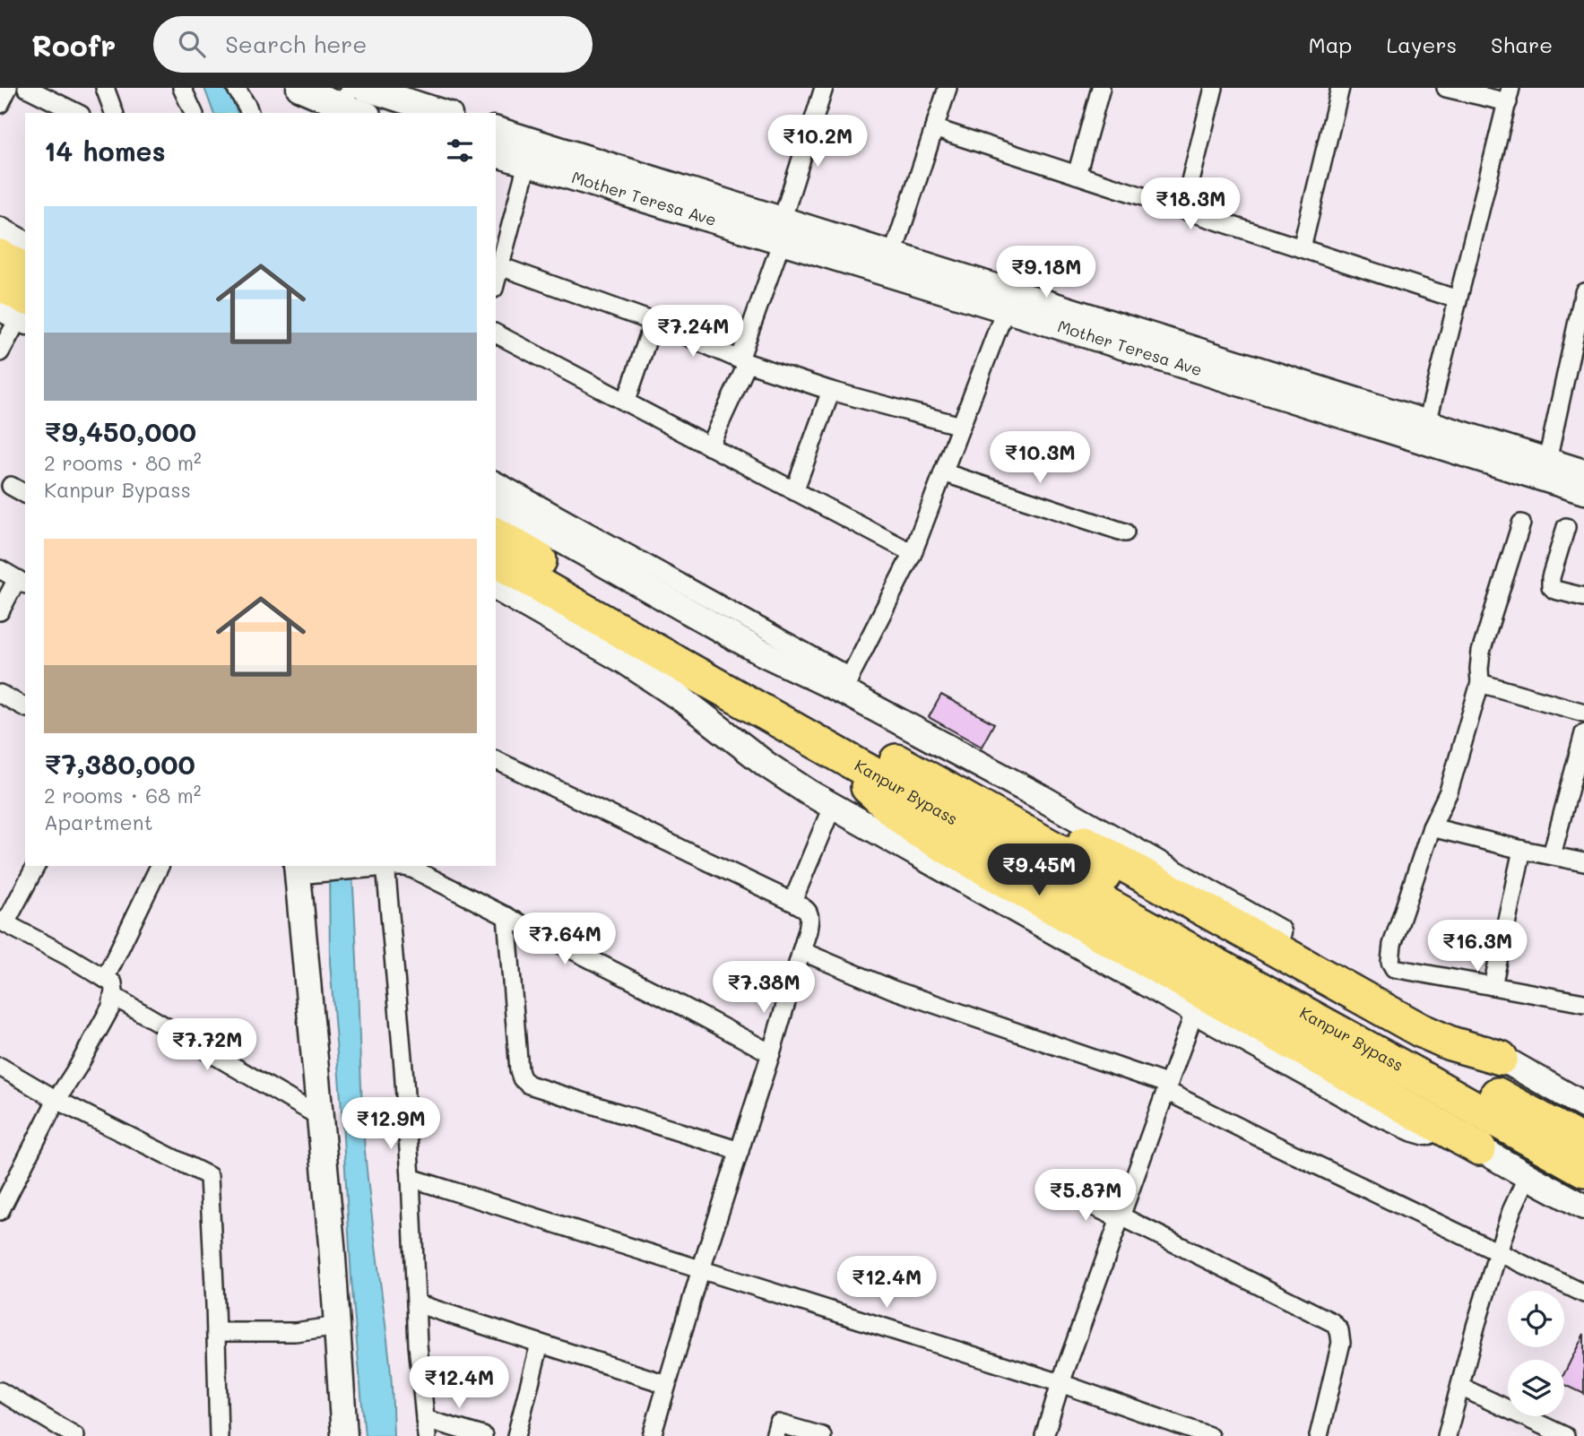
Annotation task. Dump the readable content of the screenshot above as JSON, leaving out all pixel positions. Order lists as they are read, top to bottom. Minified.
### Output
{"streets":{"highway":["Kanpur Bypass"],"street":["Mother Teresa Ave"]},"page":{"header":"Roofr","search":"Search here","nav":["Map","Layers","Share"],"heading":"14 homes","price":["₹10.2M","₹18.3M","₹9.18M","₹7.24M","₹10.3M","₹9.45M","₹7.64M","₹16.3M","₹7.38M","₹7.72M","₹12.9M","₹5.87M","₹12.4M","₹12.4M"],"list":[{"name":"₹9,450,000","note":"2 rooms · 80 m² · Kanpur Bypass"},{"name":"₹7,380,000","note":"2 rooms · 68 m² · Apartment"}]}}
